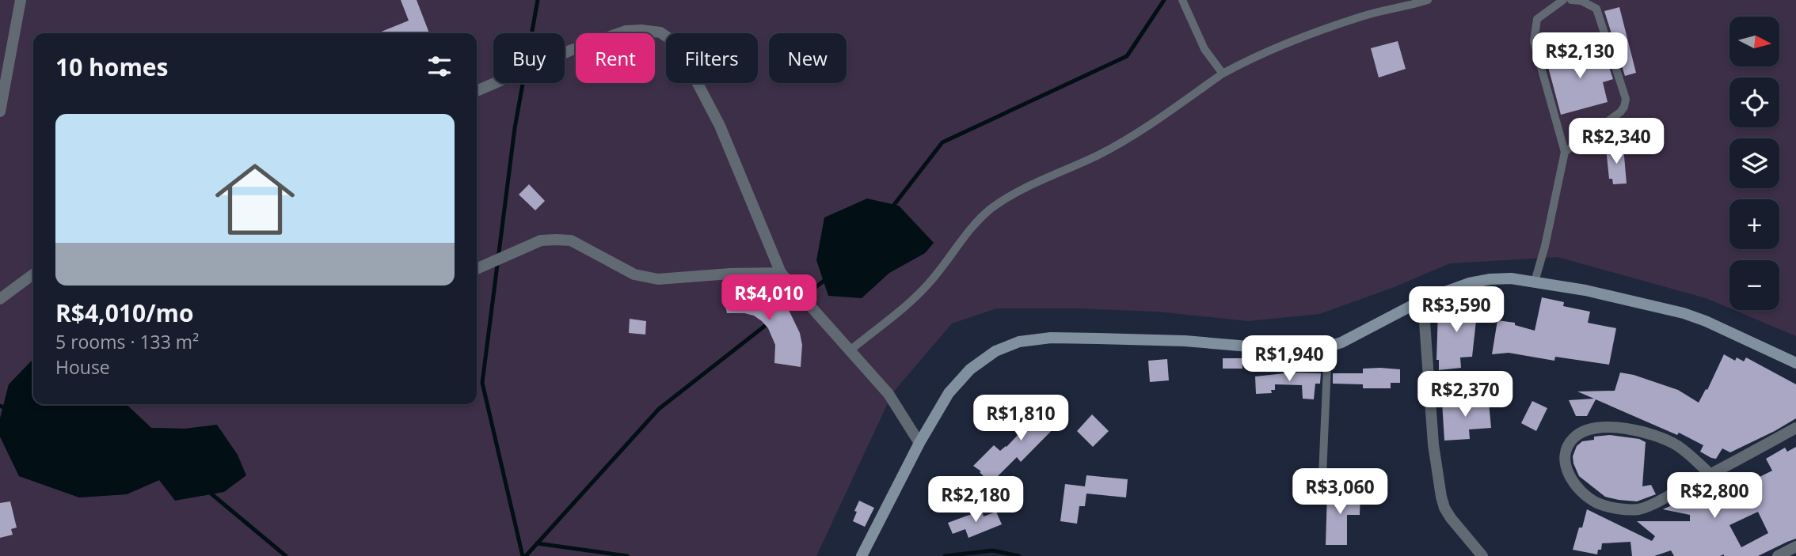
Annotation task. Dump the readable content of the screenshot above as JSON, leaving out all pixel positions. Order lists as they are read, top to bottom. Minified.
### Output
{"north":"right","page":{"map_buttons":["+","−"],"price":["R$2,130","R$2,340","R$4,010","R$3,590","R$1,940","R$2,370","R$1,810","R$3,060","R$2,800","R$2,180"],"chip":["Buy","Rent","Filters","New"],"heading":"10 homes","list":[{"name":"R$4,010/mo","note":"5 rooms · 133 m² · House"}]}}
